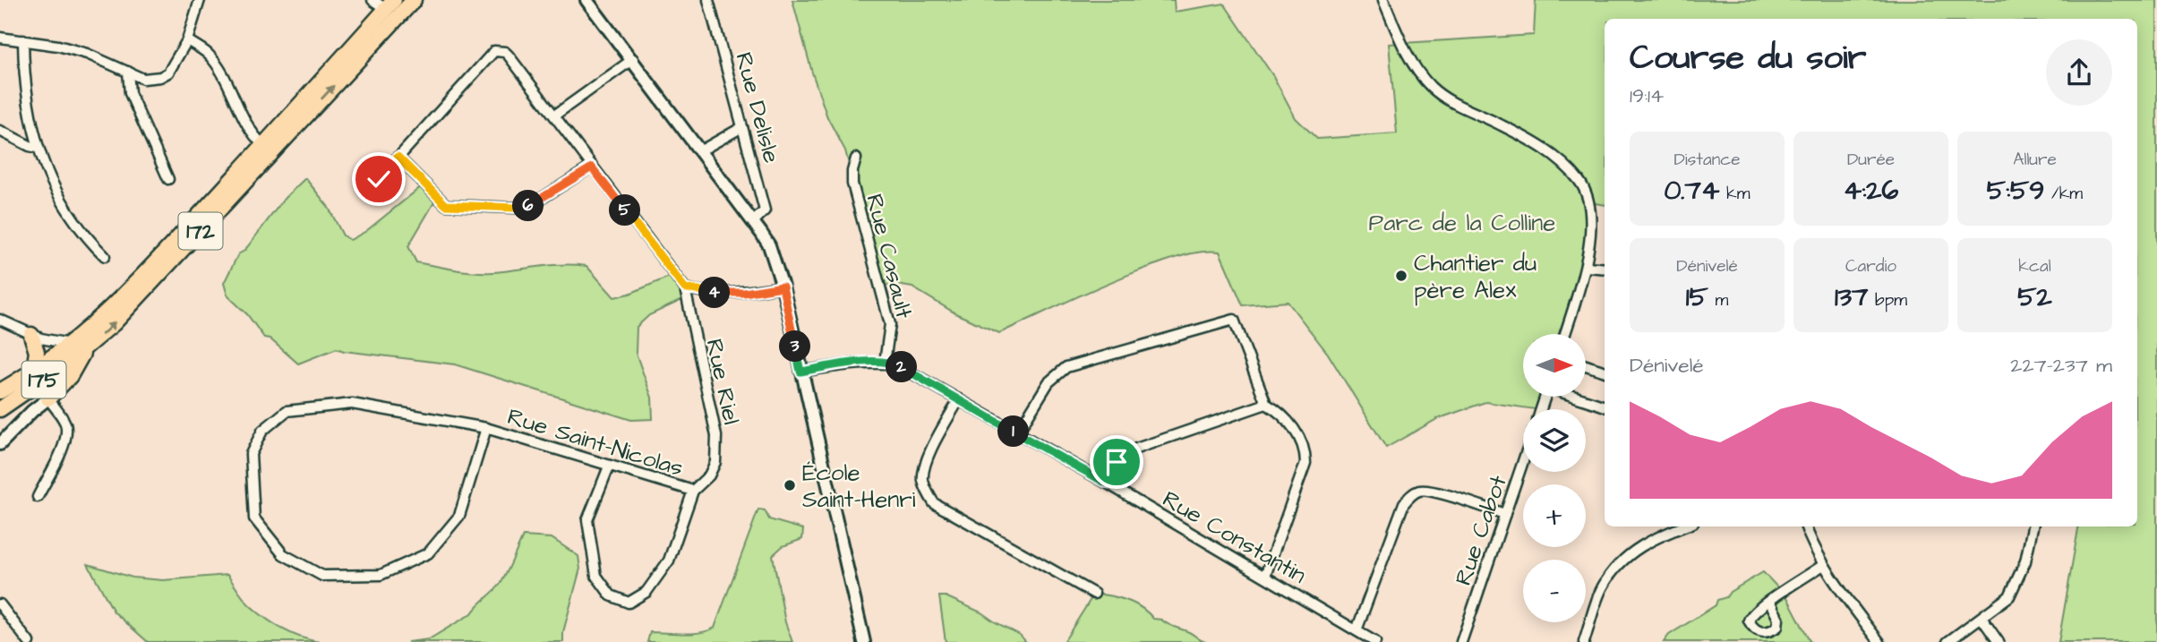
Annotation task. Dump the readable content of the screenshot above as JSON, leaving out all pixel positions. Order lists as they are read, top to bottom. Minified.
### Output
{"streets":{"main road":["172","175"],"street":["Rue Delisle","Rue Casault","Rue Riel","Rue Saint-Nicolas","Rue Cabot","Rue Constantin"]},"crossings":[["172","175"],["Rue Casault","Rue Constantin"],["Rue Riel","Rue Saint-Nicolas"]],"parks":["Parc de la Colline"],"places":["Chantier du père Alex","École Saint-Henri"],"north":"right","page":{"heading":["Course du soir","19:14"],"stats":[["Distance","0.74 km"],["Durée","4:26"],["Allure","5:59 /km"],["Dénivelé","15 m"],["Cardio","137 bpm"],["kcal","52"]],"pins":["6","5","4","3","2","1"],"map_buttons":["+","−"],"chart":["Dénivelé","227–237 m"]}}
